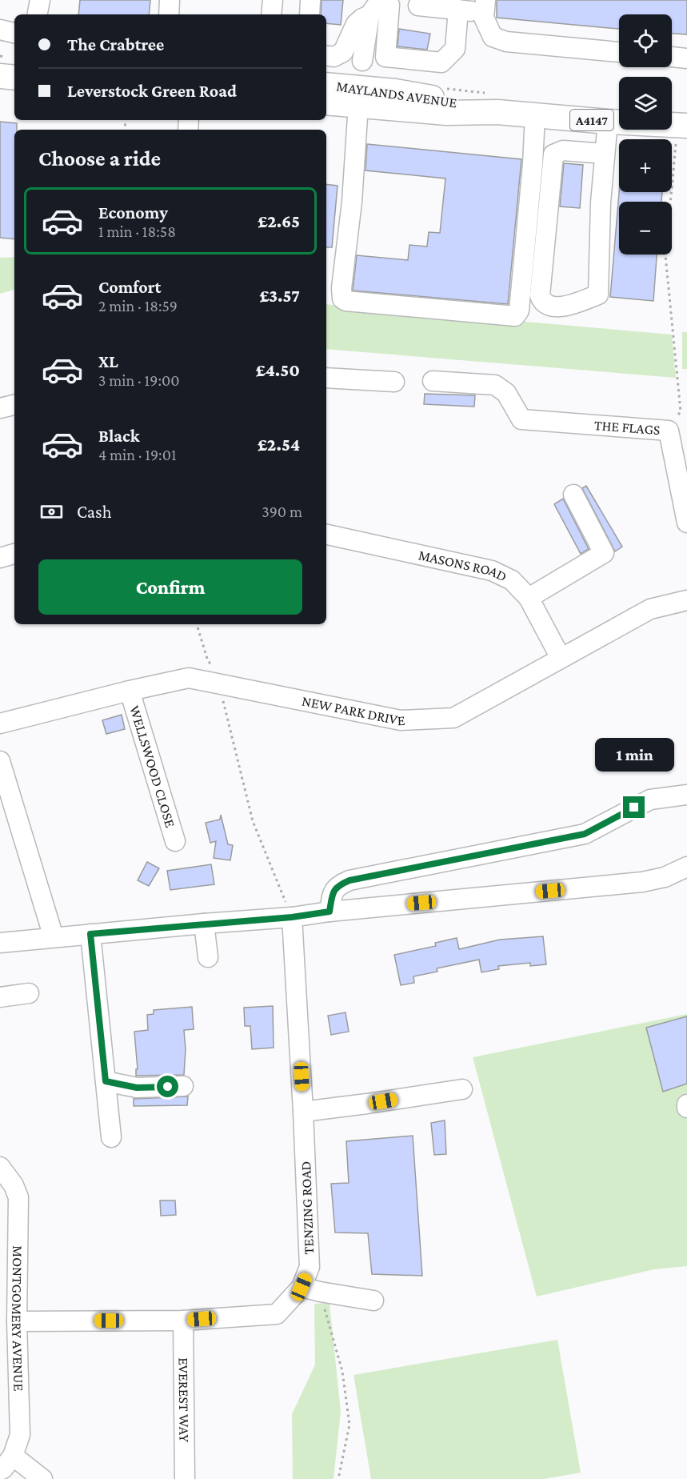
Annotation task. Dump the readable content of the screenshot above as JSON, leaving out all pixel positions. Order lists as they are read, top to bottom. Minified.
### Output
{"streets":{"main road":["MAYLANDS AVENUE","A4147"],"street":["THE FLAGS","MASONS ROAD","NEW PARK DRIVE","WELLSWOOD CLOSE","TENZING ROAD","MONTGOMERY AVENUE","EVEREST WAY"]},"crossings":[["MASONS ROAD","NEW PARK DRIVE"],["NEW PARK DRIVE","WELLSWOOD CLOSE"],["TENZING ROAD","MONTGOMERY AVENUE"],["TENZING ROAD","EVEREST WAY"]],"page":{"map_buttons":["+","−"],"banner":["The Crabtree","Leverstock Green Road"],"heading":"Choose a ride","list":[{"name":"Economy","note":"1 min · 18:58","value":"£2.65"},{"name":"Comfort","note":"2 min · 18:59","value":"£3.57"},{"name":"XL","note":"3 min · 19:00","value":"£4.50"},{"name":"Black","note":"4 min · 19:01","value":"£2.54"}],"pay":["Cash","390 m"],"buttons":"Confirm","bubble":"1 min"}}
